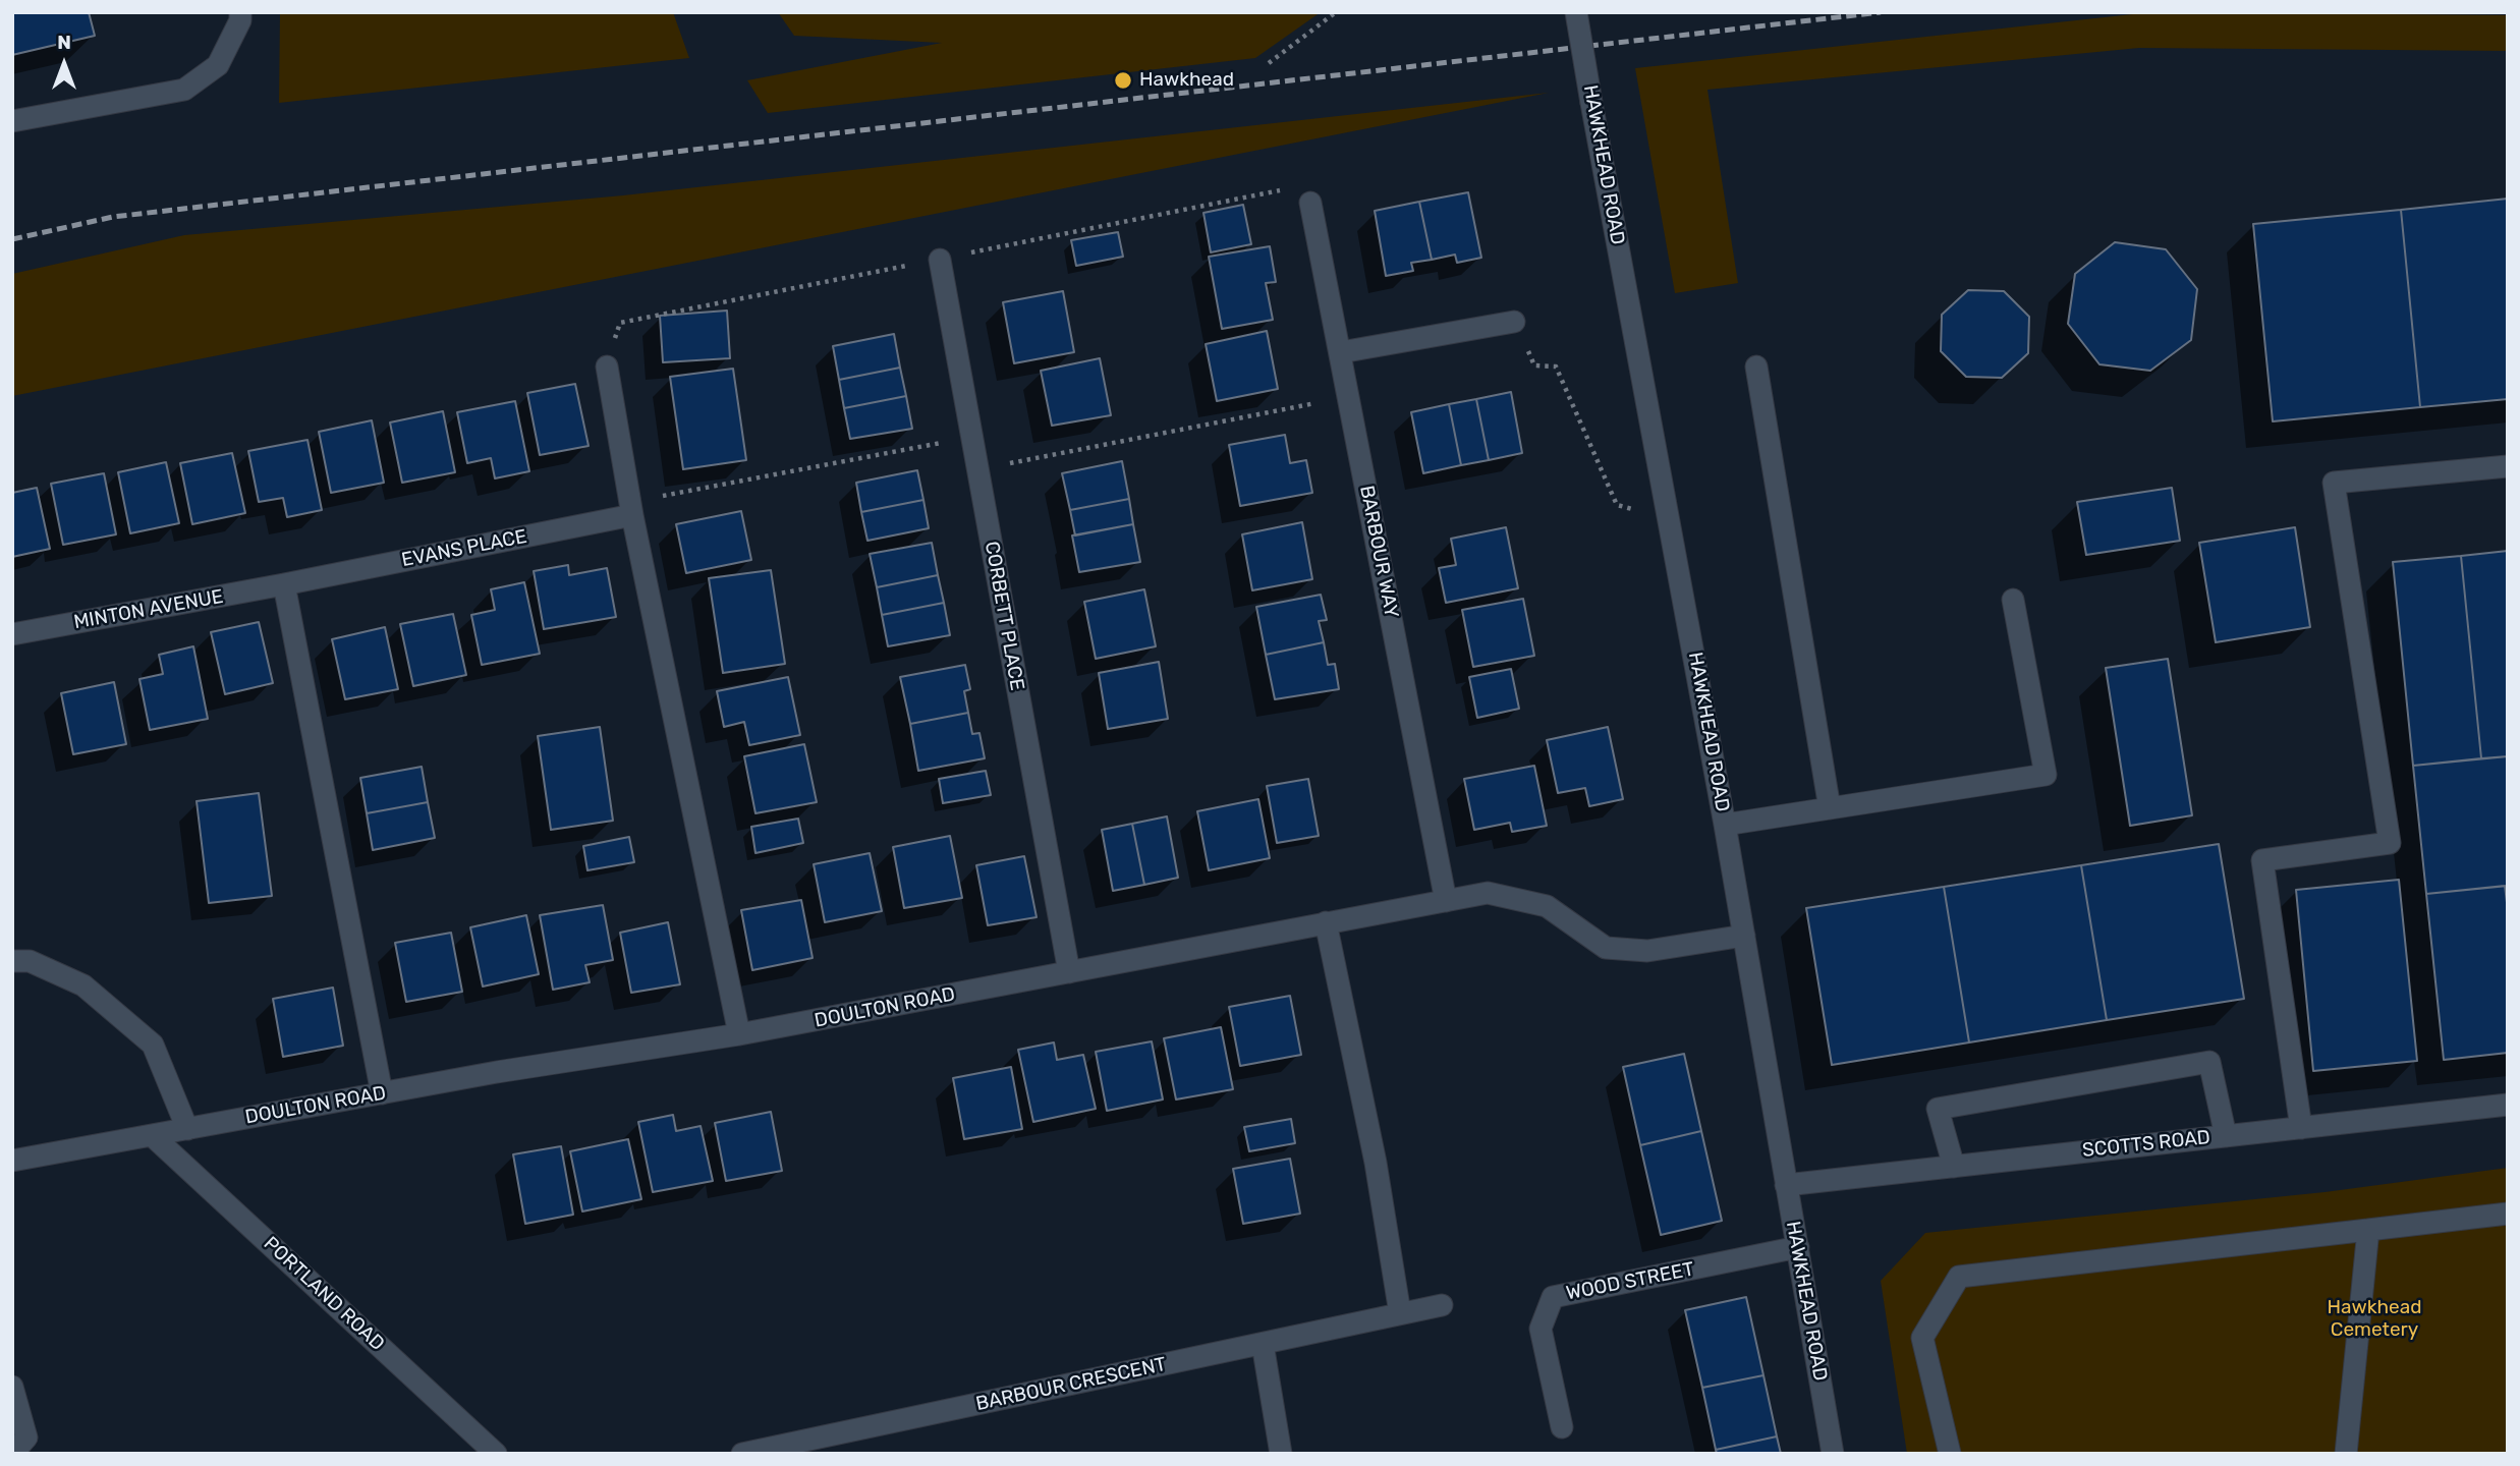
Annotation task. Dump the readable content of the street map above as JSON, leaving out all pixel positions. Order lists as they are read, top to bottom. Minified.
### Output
{"streets":{"street":["HAWKHEAD ROAD","EVANS PLACE","BARBOUR WAY","MINTON AVENUE","CORBETT PLACE","DOULTON ROAD","SCOTTS ROAD","WOOD STREET","PORTLAND ROAD","BARBOUR CRESCENT"]},"crossings":[["HAWKHEAD ROAD","DOULTON ROAD"],["HAWKHEAD ROAD","SCOTTS ROAD"],["HAWKHEAD ROAD","WOOD STREET"],["EVANS PLACE","MINTON AVENUE"],["BARBOUR WAY","DOULTON ROAD"],["CORBETT PLACE","DOULTON ROAD"],["DOULTON ROAD","PORTLAND ROAD"]],"parks":["Hawkhead Cemetery"],"places":["Hawkhead"],"north":"top"}
